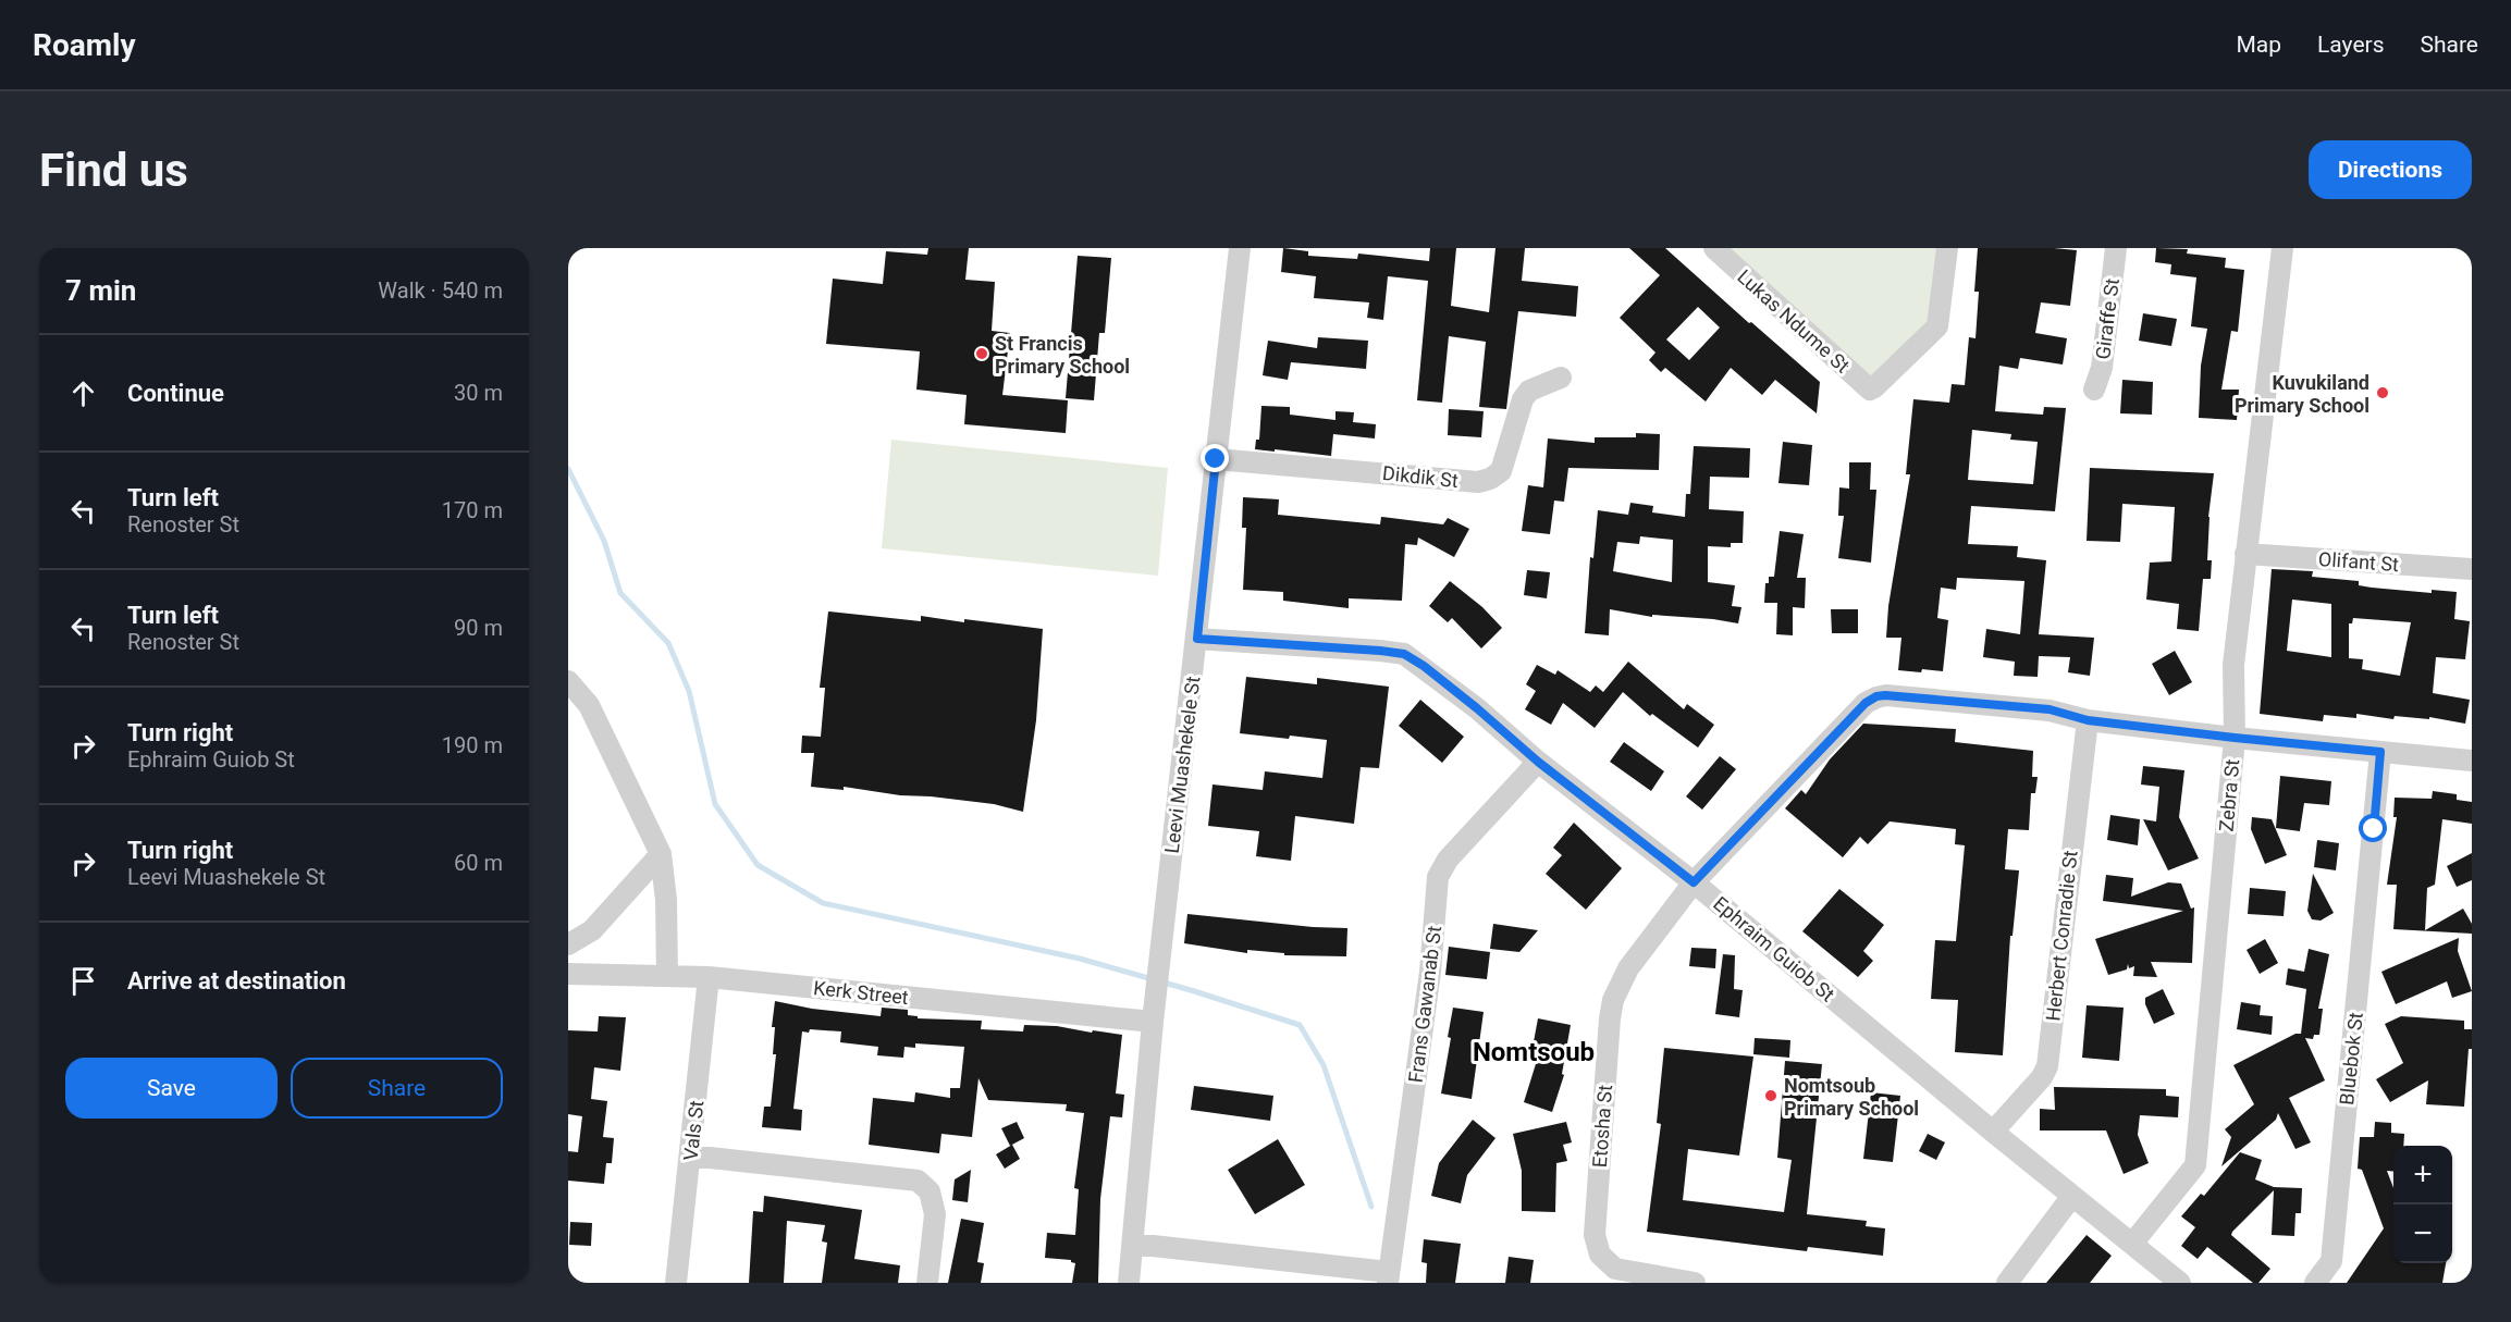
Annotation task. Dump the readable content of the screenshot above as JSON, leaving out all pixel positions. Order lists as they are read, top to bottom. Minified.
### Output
{"streets":{"street":["Giraffe St","Lukas Ndume St","Dikdik St","Olifant St","Leevi Muashekele St","Zebra St","Herbert Conradie St","Ephraim Guiob St","Kerk Street","Frans Gawanab St","Bluebok St","Etosha St","Vals St"]},"crossings":[["Dikdik St","Leevi Muashekele St"],["Olifant St","Zebra St"],["Leevi Muashekele St","Ephraim Guiob St"],["Leevi Muashekele St","Kerk Street"],["Zebra St","Ephraim Guiob St"],["Zebra St","Etosha St"],["Herbert Conradie St","Ephraim Guiob St"],["Herbert Conradie St","Etosha St"],["Ephraim Guiob St","Frans Gawanab St"],["Ephraim Guiob St","Etosha St"],["Kerk Street","Vals St"],["Bluebok St","Etosha St"]],"districts":["Nomtsoub"],"places":["St Francis Primary School","Kuvukiland Primary School","Nomtsoub Primary School"],"page":{"header":"Roamly","nav":["Map","Layers","Share"],"buttons":["Directions",["Save","Share"]],"title":"Find us","heading":["7 min","Walk · 540 m"],"list":[["Continue","30 m"],["Turn left","Renoster St","170 m"],["Turn left","Renoster St","90 m"],["Turn right","Ephraim Guiob St","190 m"],["Turn right","Leevi Muashekele St","60 m"],"Arrive at destination"],"map_buttons":["+","−"]}}
